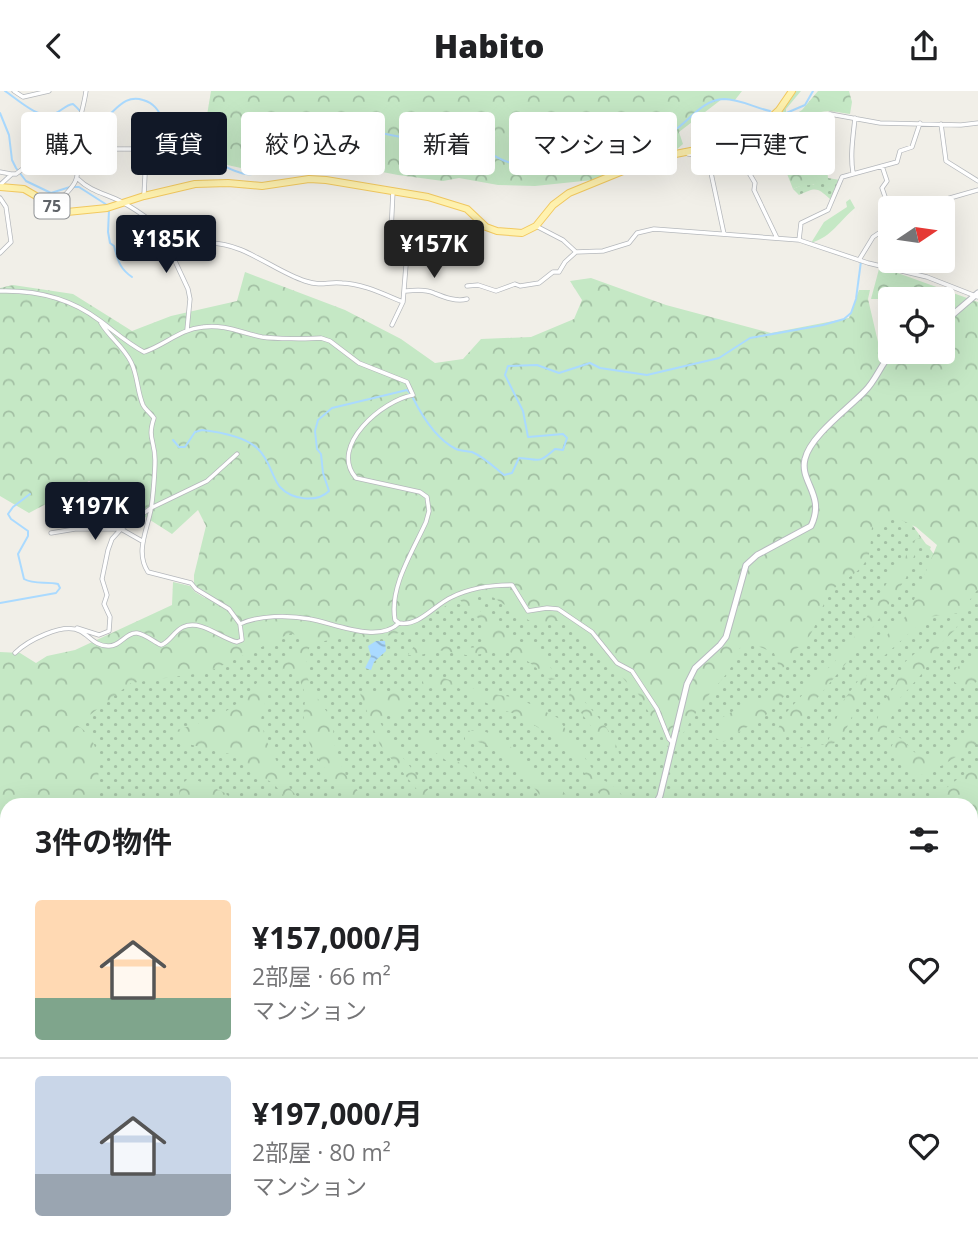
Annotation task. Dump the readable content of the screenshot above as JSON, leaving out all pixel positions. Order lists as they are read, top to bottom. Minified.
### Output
{"streets":{"main road":["75"]},"north":"right","page":{"header":"Habito","chip":["購入","賃貸","絞り込み","新着","マンション","一戸建て"],"price":["¥185K","¥157K","¥197K"],"heading":"3件の物件","list":[{"name":"¥157,000/月","note":"2部屋 · 66 m² · マンション"},{"name":"¥197,000/月","note":"2部屋 · 80 m² · マンション"}]}}
